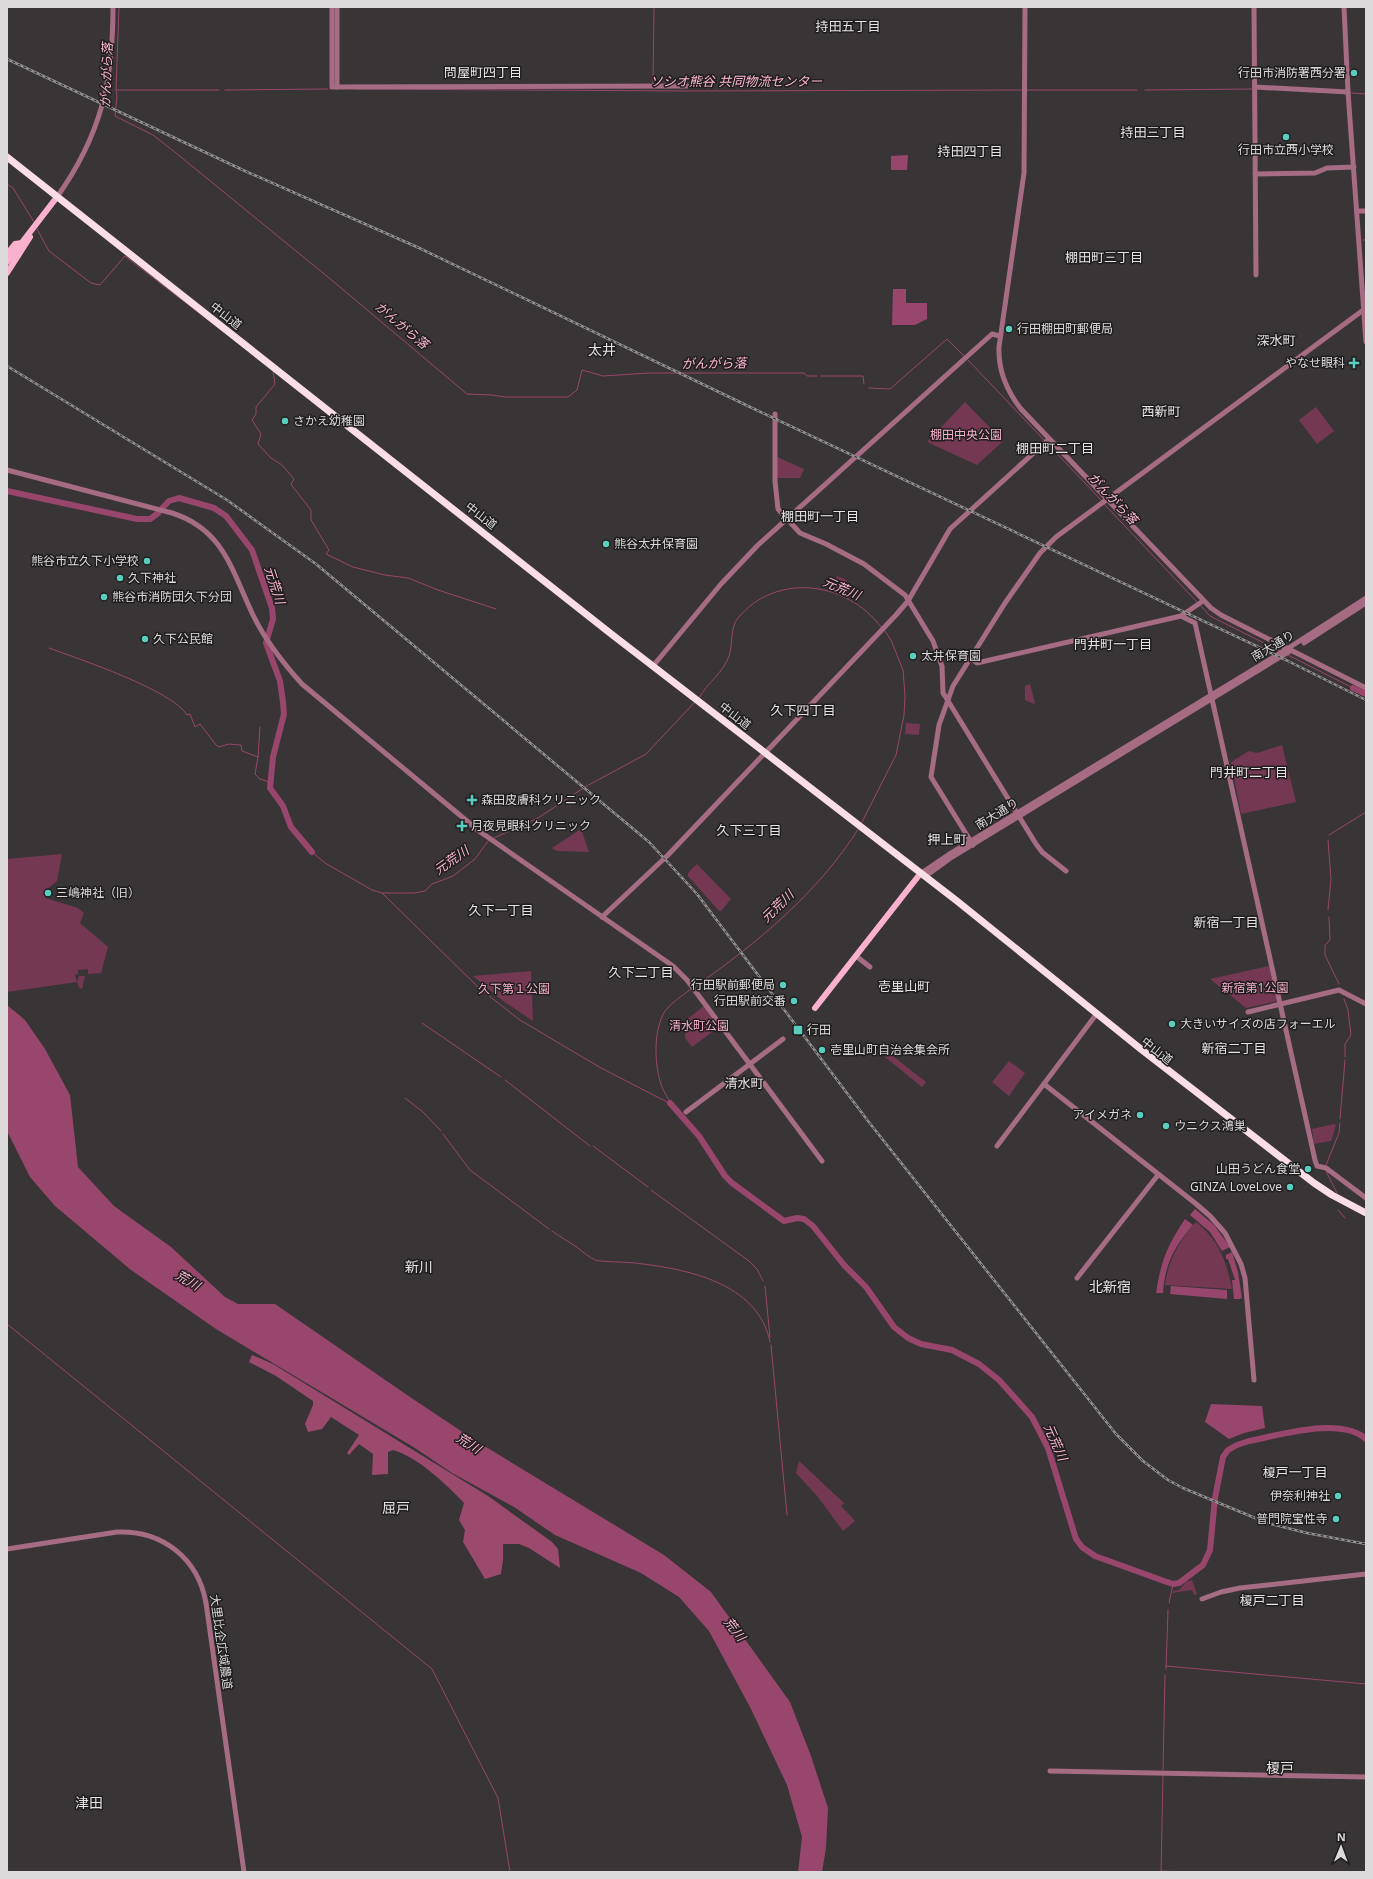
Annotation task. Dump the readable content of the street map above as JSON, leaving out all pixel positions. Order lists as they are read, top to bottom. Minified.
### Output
{"streets":{"highway":["中山道"],"street":["南大通り","大里比企広域農道"]},"crossings":[["中山道","南大通り"]],"districts":["持田五丁目","問屋町四丁目","持田三丁目","持田四丁目","棚田町三丁目","深水町","太井","西新町","棚田町二丁目","棚田町一丁目","門井町一丁目","久下四丁目","門井町二丁目","久下三丁目","押上町","久下一丁目","新宿一丁目","久下二丁目","壱里山町","新宿二丁目","清水町","新川","北新宿","榎戸一丁目","屈戸","榎戸二丁目","榎戸","津田"],"water":["がんがら落","ソシオ熊谷 共同物流センター","元荒川","荒川"],"parks":["棚田中央公園","新宿第1公園","久下第１公園","清水町公園"],"places":{"other":["行田市消防署西分署","行田市立西小学校","行田棚田町郵便局","さかえ幼稚園","熊谷太井保育園","熊谷市立久下小学校","久下神社","熊谷市消防団久下分団","久下公民館","太井保育園","三嶋神社（旧）","行田駅前郵便局","行田駅前交番","大きいサイズの店フォーエル","壱里山町自治会集会所","アイメガネ","ウニクス鴻巣","山田うどん食堂","GINZA LoveLove","伊奈利神社","普門院宝性寺"],"health":["やなせ眼科","森田皮膚科クリニック","月夜見眼科クリニック"],"transit":["行田"]},"north":"top"}
